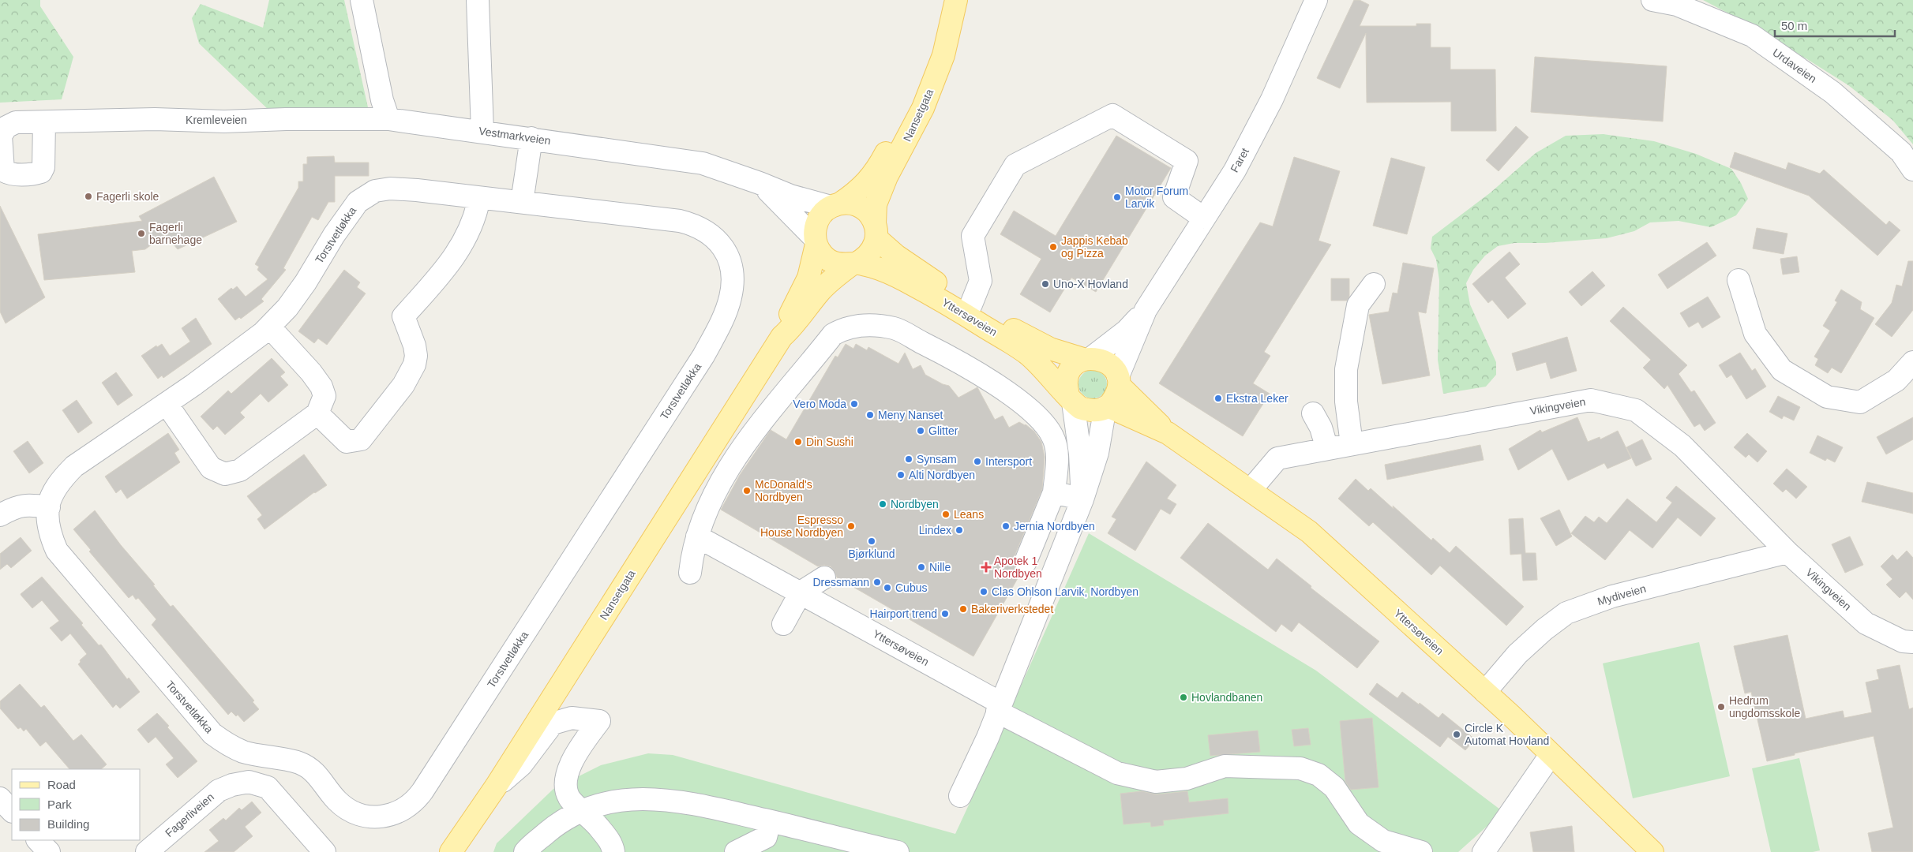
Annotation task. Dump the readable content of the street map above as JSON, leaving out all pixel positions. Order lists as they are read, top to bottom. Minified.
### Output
{"streets":{"main road":["Nansetgata","Yttersøveien"],"street":["Urdaveien","Kremleveien","Vestmarkveien","Faret","Torstvetløkka","Vikingveien","Mydiveien","Fagerliveien"]},"crossings":[["Nansetgata","Vestmarkveien"],["Nansetgata","Yttersøveien"],["Kremleveien","Vestmarkveien"],["Vestmarkveien","Yttersøveien"],["Faret","Yttersøveien"],["Yttersøveien","Vikingveien"],["Yttersøveien","Mydiveien"],["Vikingveien","Mydiveien"]],"places":{"other":["Fagerli skole","Motor Forum Larvik","Fagerli barnehage","Jappis Kebab og Pizza","Uno-X Hovland","Ekstra Leker","Vero Moda","Meny Nanset","Glitter","Din Sushi","Synsam","Intersport","Alti Nordbyen","McDonald's Nordbyen","Nordbyen","Leans","Espresso House Nordbyen","Jernia Nordbyen","Lindex","Bjørklund","Nille","Dressmann","Cubus","Clas Ohlson Larvik, Nordbyen","Bakeriverkstedet","Hairport trend","Hovlandbanen","Hedrum ungdomsskole","Circle K Automat Hovland"],"health":["Apotek 1 Nordbyen"]},"legend":["Road","Park","Building"],"scale_bar":"50 m"}
